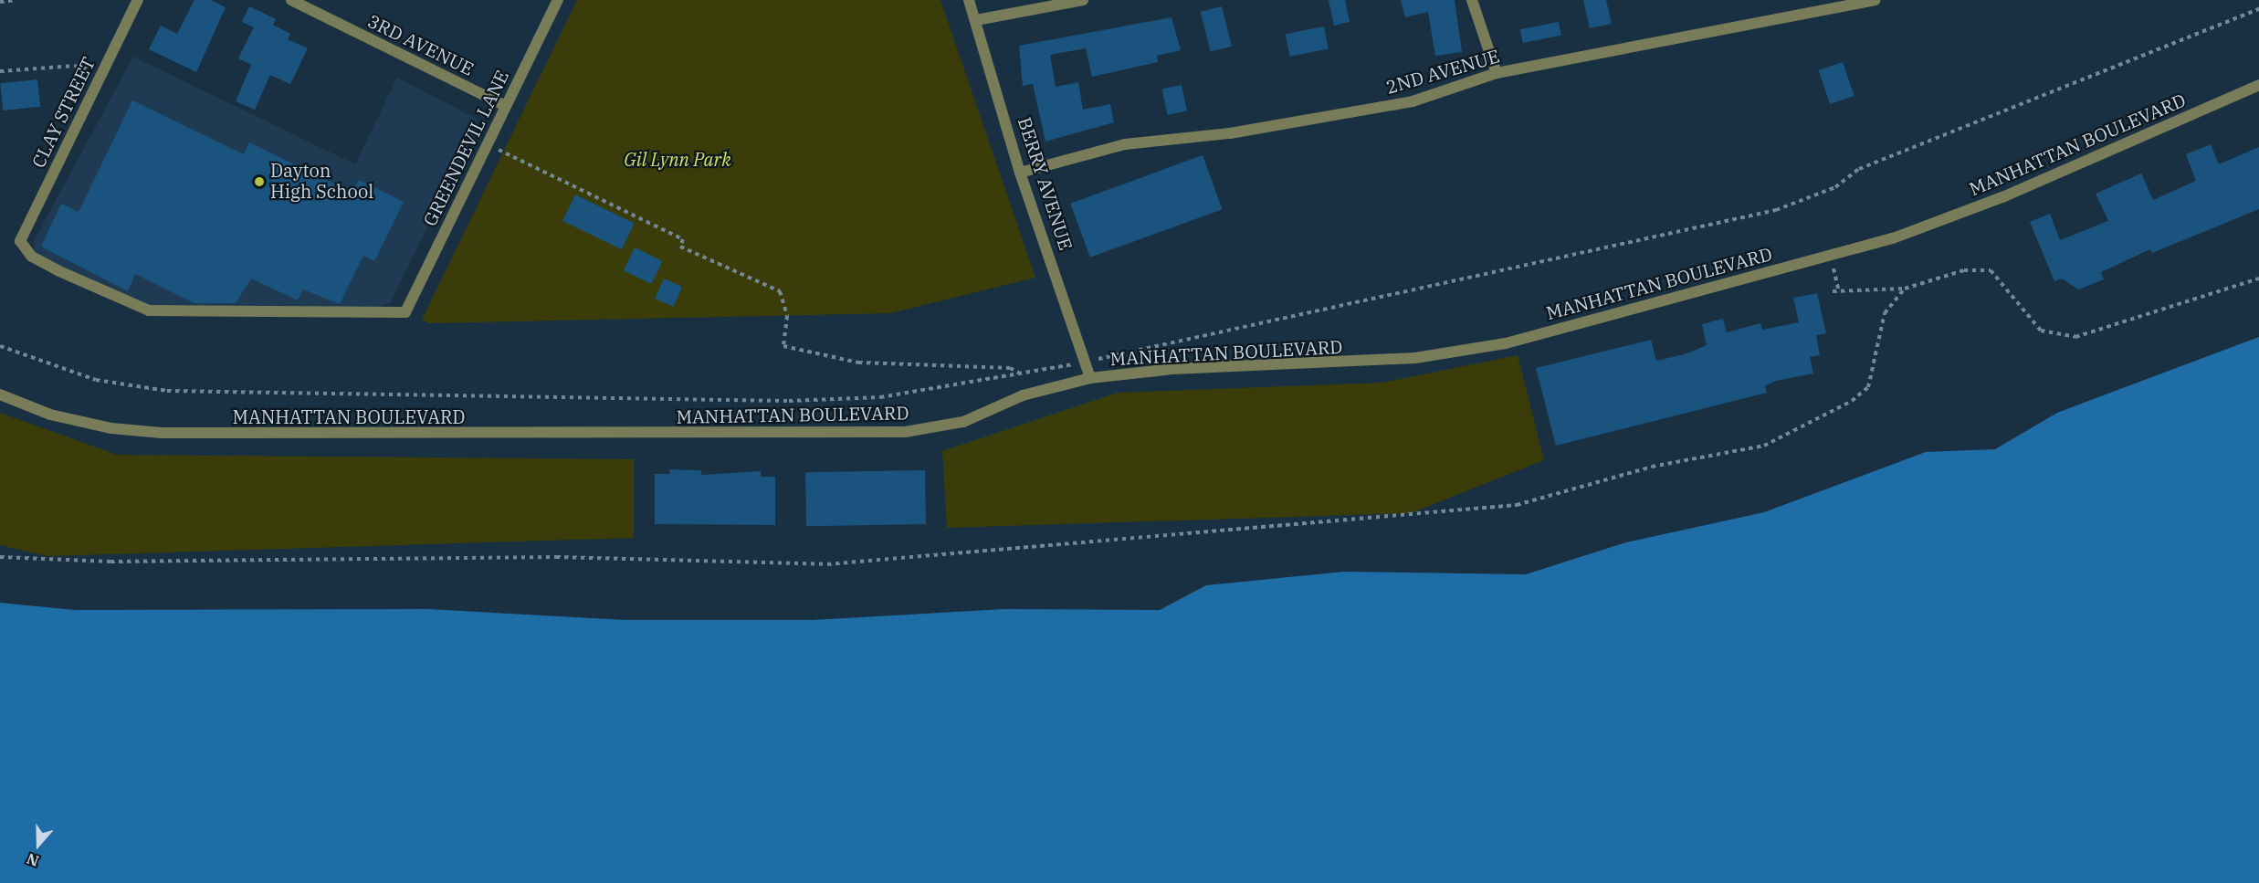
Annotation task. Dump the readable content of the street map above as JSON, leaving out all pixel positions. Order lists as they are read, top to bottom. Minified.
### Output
{"streets":{"street":["3RD AVENUE","2ND AVENUE","CLAY STREET","MANHATTAN BOULEVARD","GREENDEVIL LANE","BERRY AVENUE"]},"crossings":[["3RD AVENUE","GREENDEVIL LANE"],["2ND AVENUE","BERRY AVENUE"],["CLAY STREET","GREENDEVIL LANE"],["MANHATTAN BOULEVARD","BERRY AVENUE"]],"parks":["Gil Lynn Park"],"places":["Dayton High School"],"north":"bottom"}
